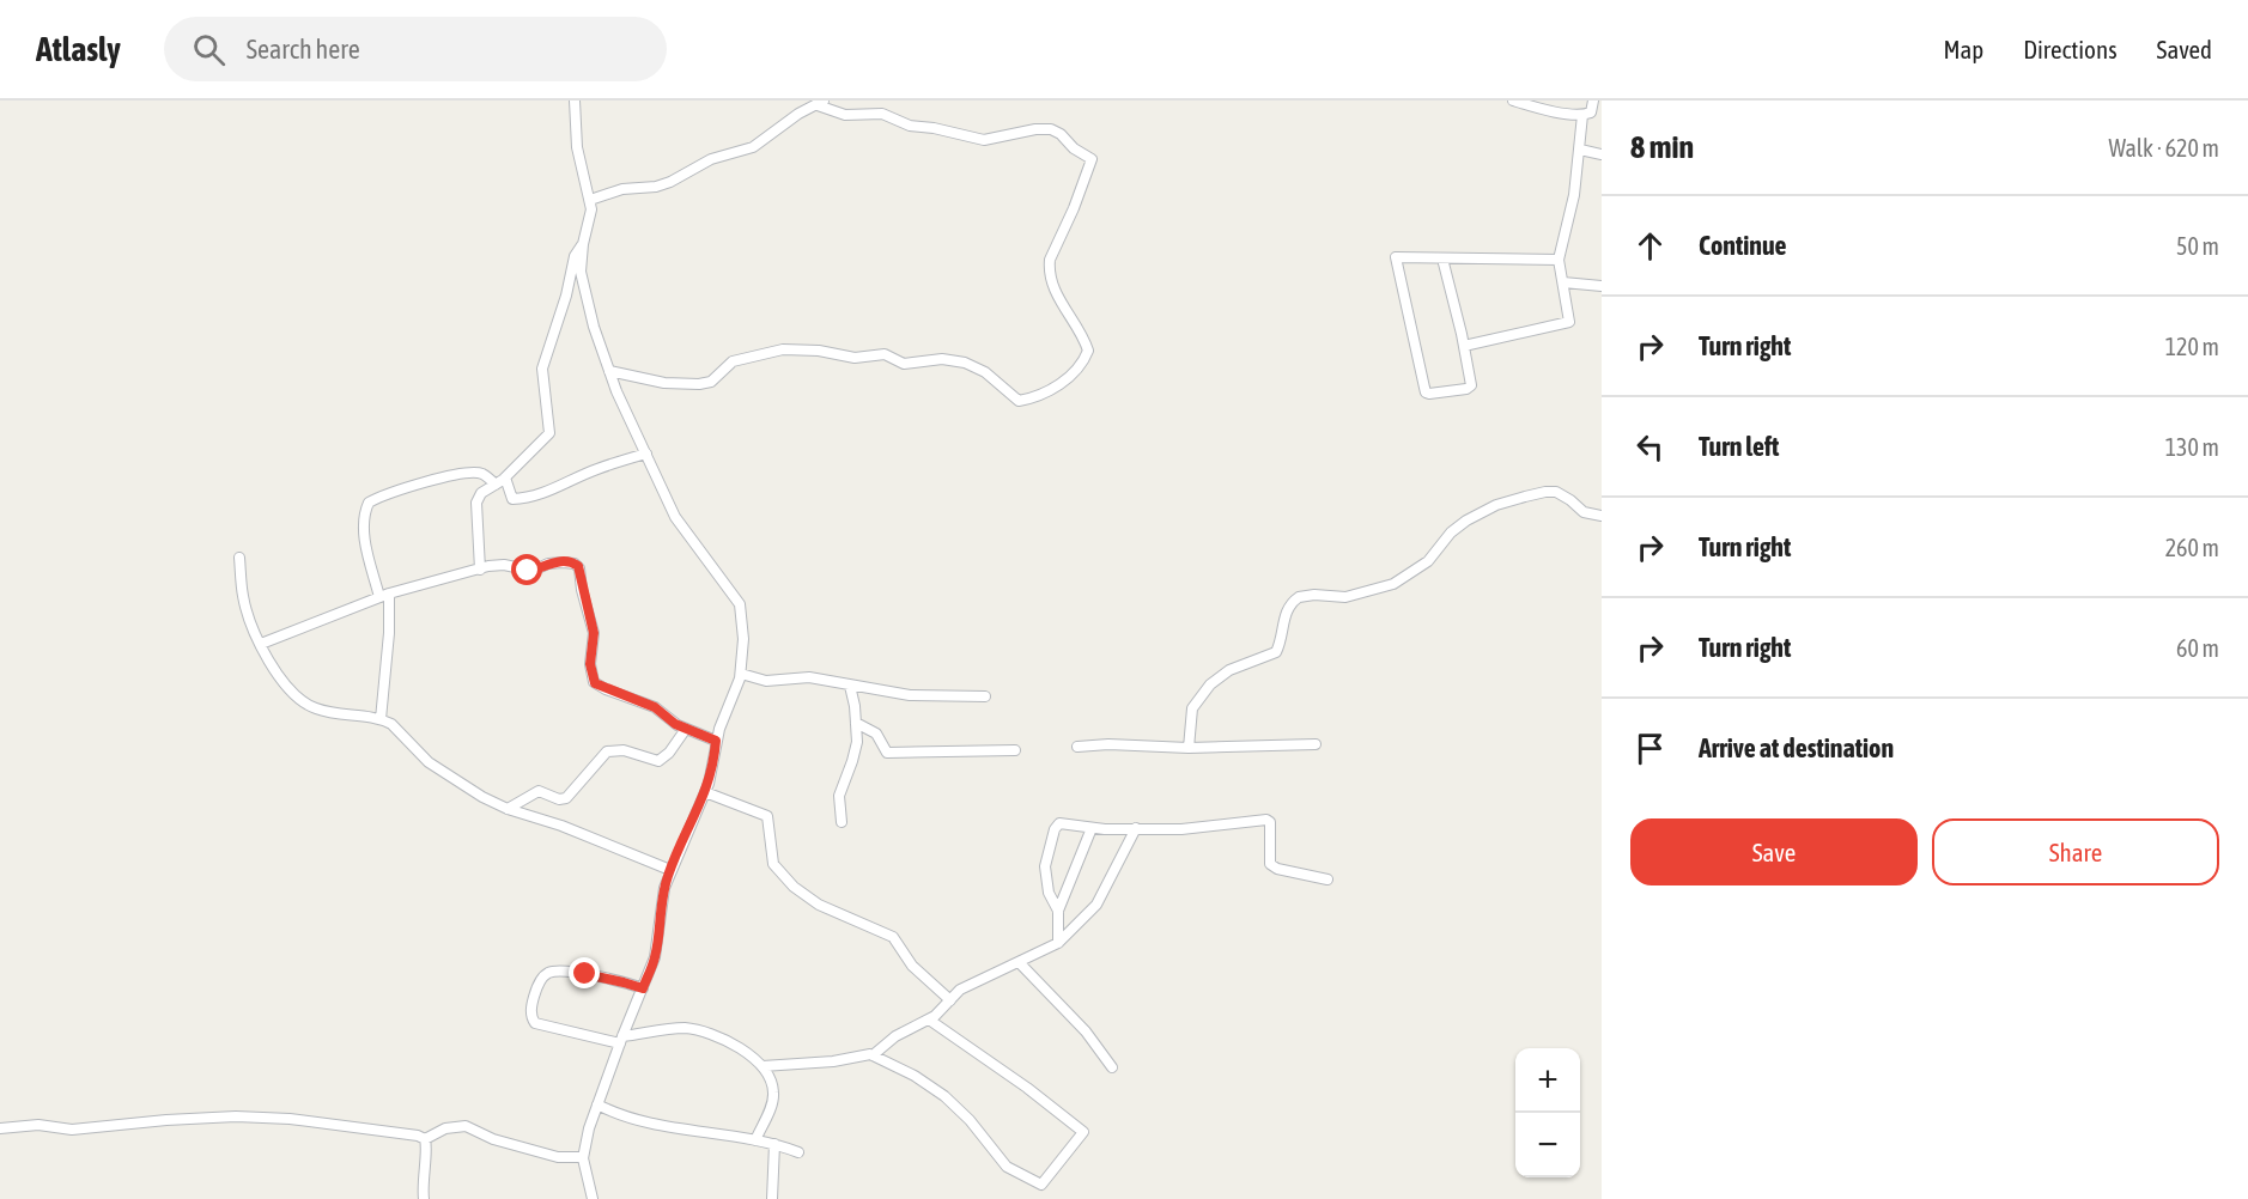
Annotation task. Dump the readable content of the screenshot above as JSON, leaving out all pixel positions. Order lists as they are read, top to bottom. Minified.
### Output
{"page":{"header":"Atlasly","search":"Search here","nav":["Map","Directions","Saved"],"heading":["8 min","Walk · 620 m"],"list":[["Continue","50 m"],["Turn right","120 m"],["Turn left","130 m"],["Turn right","260 m"],["Turn right","60 m"],"Arrive at destination"],"buttons":["Save","Share"],"map_buttons":["+","−"]}}
